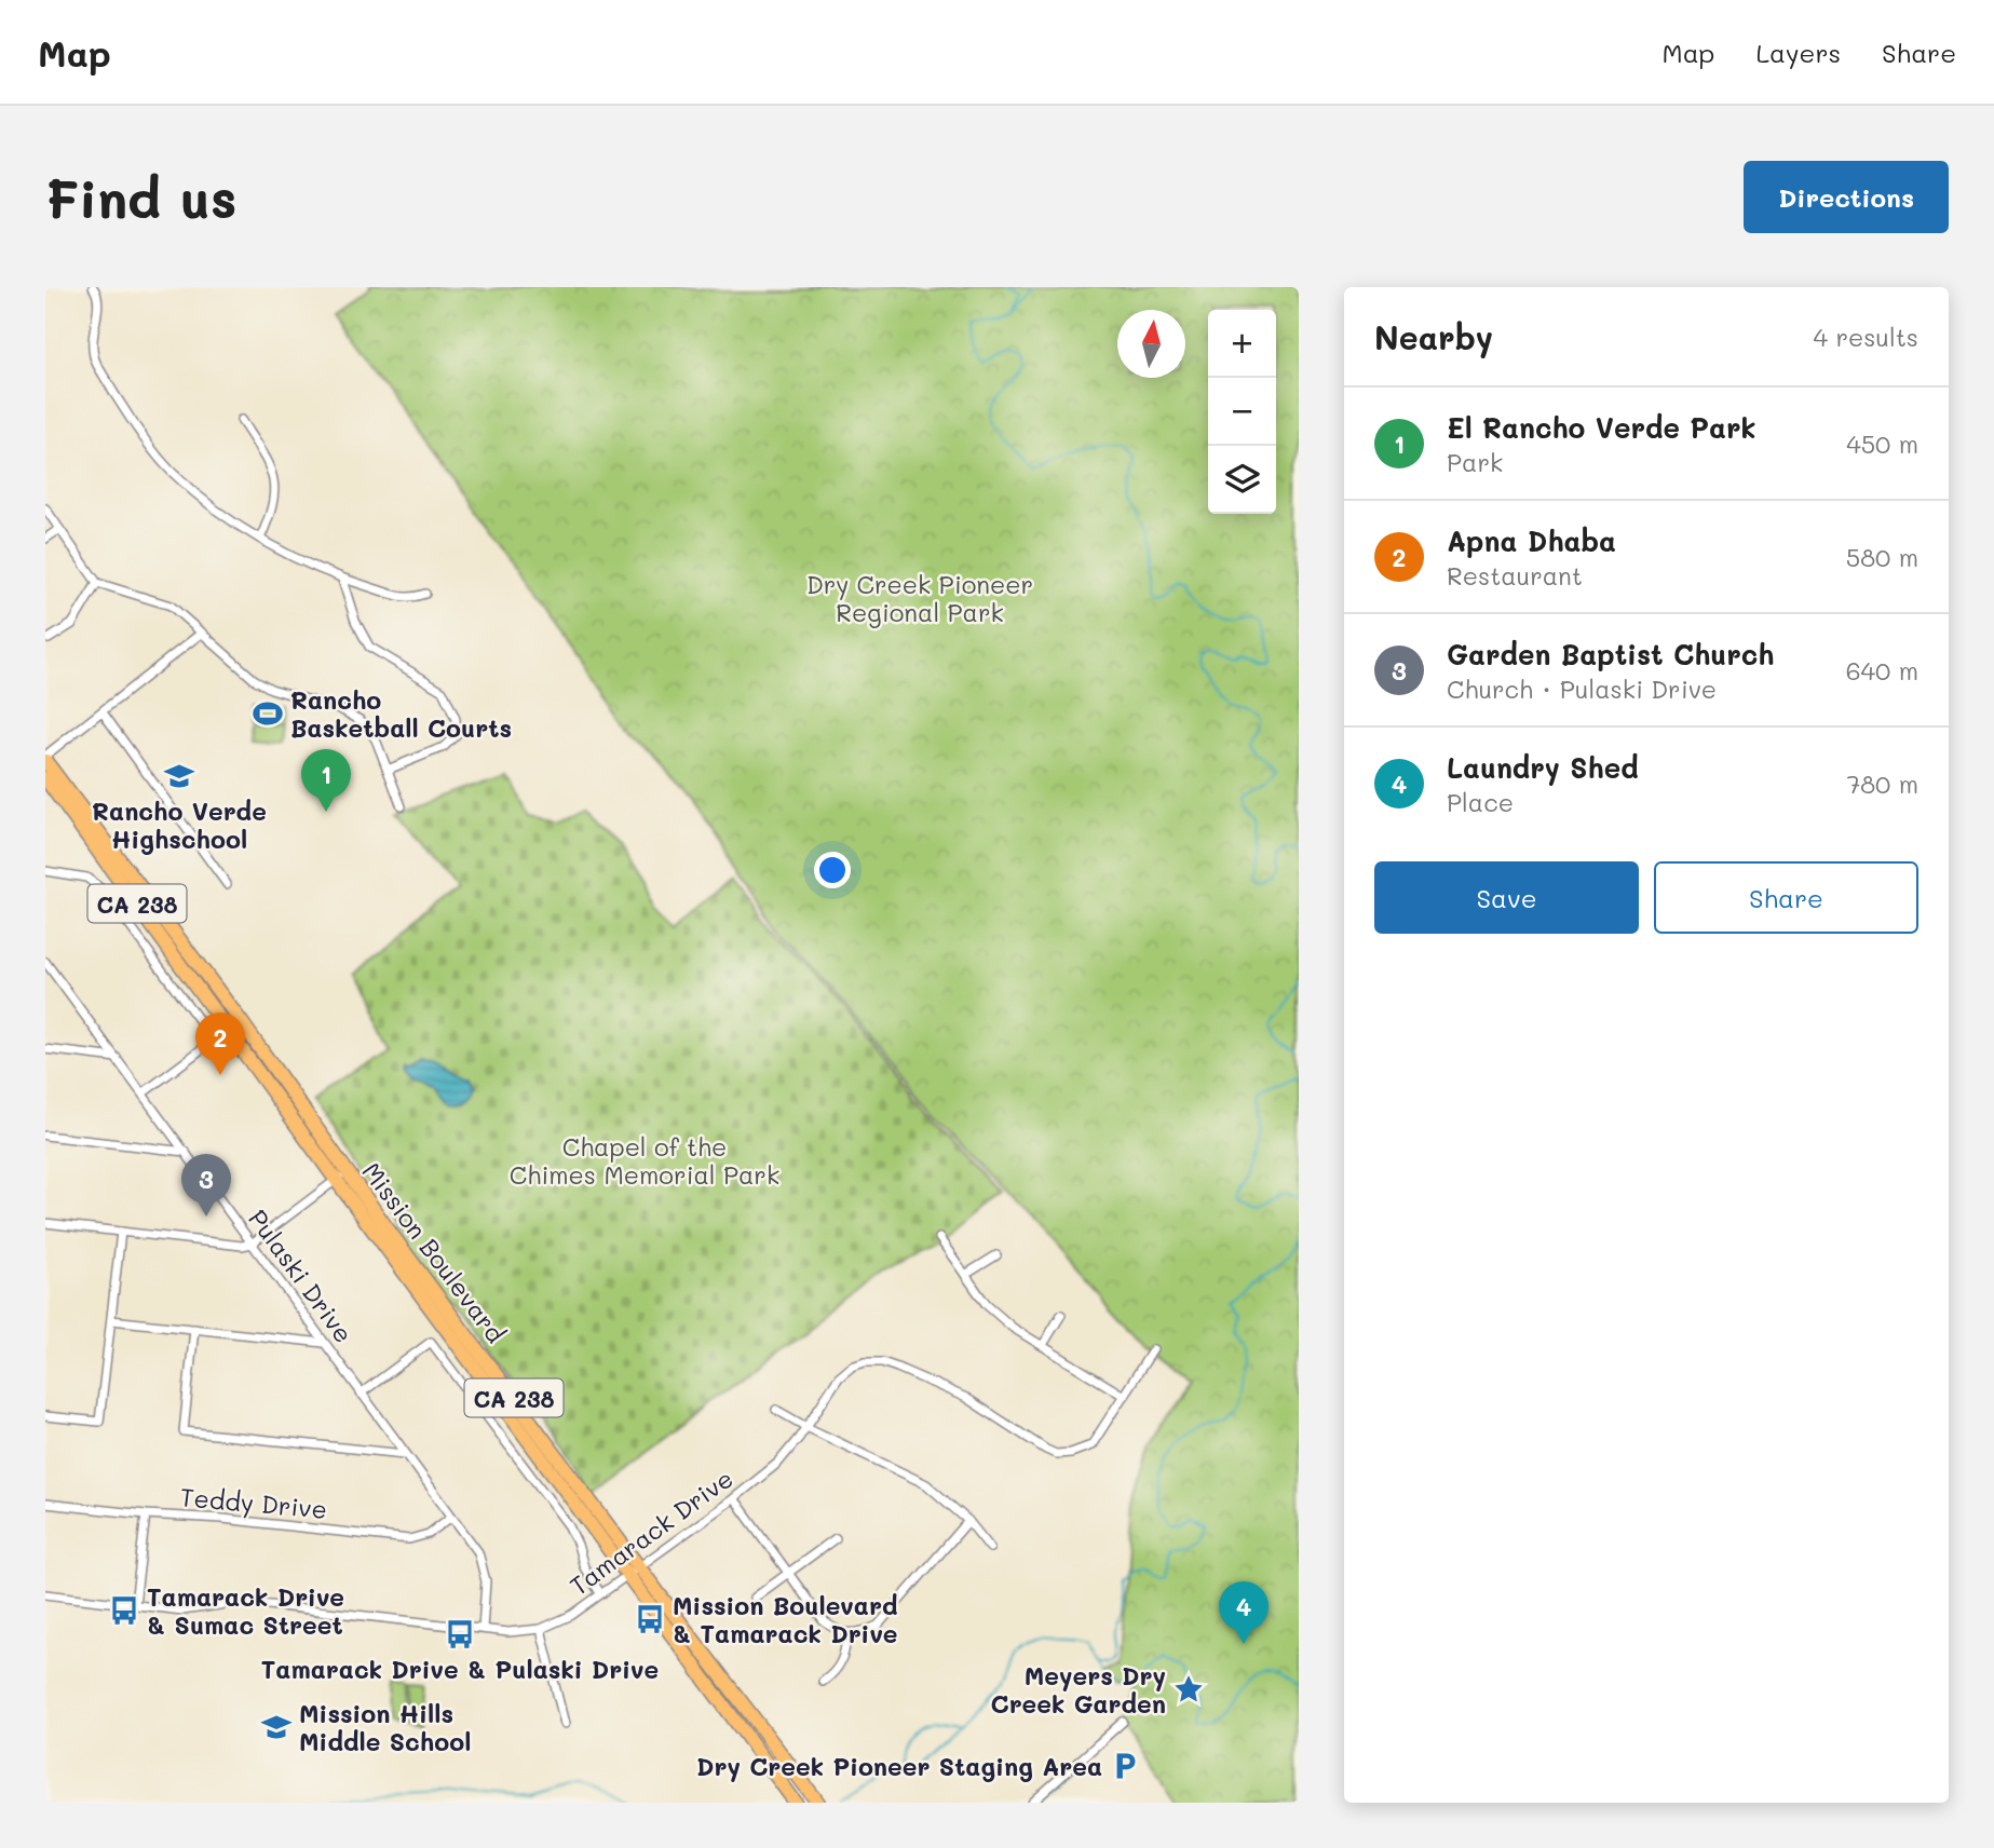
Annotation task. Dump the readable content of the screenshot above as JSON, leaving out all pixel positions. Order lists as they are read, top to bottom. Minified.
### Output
{"streets":{"main road":["CA 238","Mission Boulevard"],"street":["Pulaski Drive","Teddy Drive","Tamarack Drive"]},"crossings":[["Mission Boulevard","Tamarack Drive"],["Pulaski Drive","Teddy Drive"],["Pulaski Drive","Tamarack Drive"]],"parks":["Dry Creek Pioneer Regional Park","Chapel of the Chimes Memorial Park"],"places":{"sports":["Rancho Basketball Courts"],"school or university":["Rancho Verde Highschool","Mission Hills Middle School"],"bus stop":["Tamarack Drive & Sumac Street","Mission Boulevard & Tamarack Drive","Tamarack Drive & Pulaski Drive"],"place":["Meyers Dry Creek Garden"],"parking":["Dry Creek Pioneer Staging Area"]},"north":"top","page":{"header":"Map","nav":["Map","Layers","Share"],"buttons":["Directions",["Save","Share"]],"title":"Find us","heading":["Nearby","4 results"],"map_buttons":["+","−"],"list":[{"mark":"1","name":"El Rancho Verde Park","note":"Park","value":"450 m"},{"mark":"2","name":"Apna Dhaba","note":"Restaurant","value":"580 m"},{"mark":"3","name":"Garden Baptist Church","note":"Church · Pulaski Drive","value":"640 m"},{"mark":"4","name":"Laundry Shed","note":"Place","value":"780 m"}],"pins":["1","2","3","4"]}}
